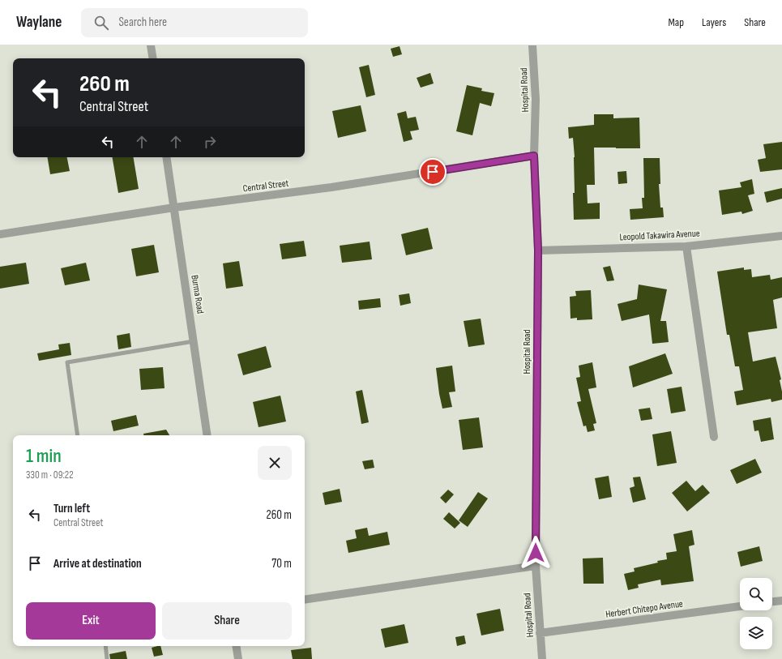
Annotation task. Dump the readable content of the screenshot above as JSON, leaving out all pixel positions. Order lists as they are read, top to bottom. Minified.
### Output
{"streets":{"street":["Hospital Road","Central Street","Leopold Takawira Avenue","Burma Road","Herbert Chitepo Avenue"]},"crossings":[["Hospital Road","Central Street"],["Hospital Road","Leopold Takawira Avenue"],["Hospital Road","Herbert Chitepo Avenue"],["Central Street","Burma Road"]],"page":{"header":"Waylane","search":"Search here","nav":["Map","Layers","Share"],"turn":["260 m","Central Street"],"heading":["1 min","330 m · 09:22"],"list":[{"name":"Turn left","note":"Central Street","value":"260 m"},{"name":"Arrive at destination","value":"70 m"}],"buttons":["Exit","Share"]}}
